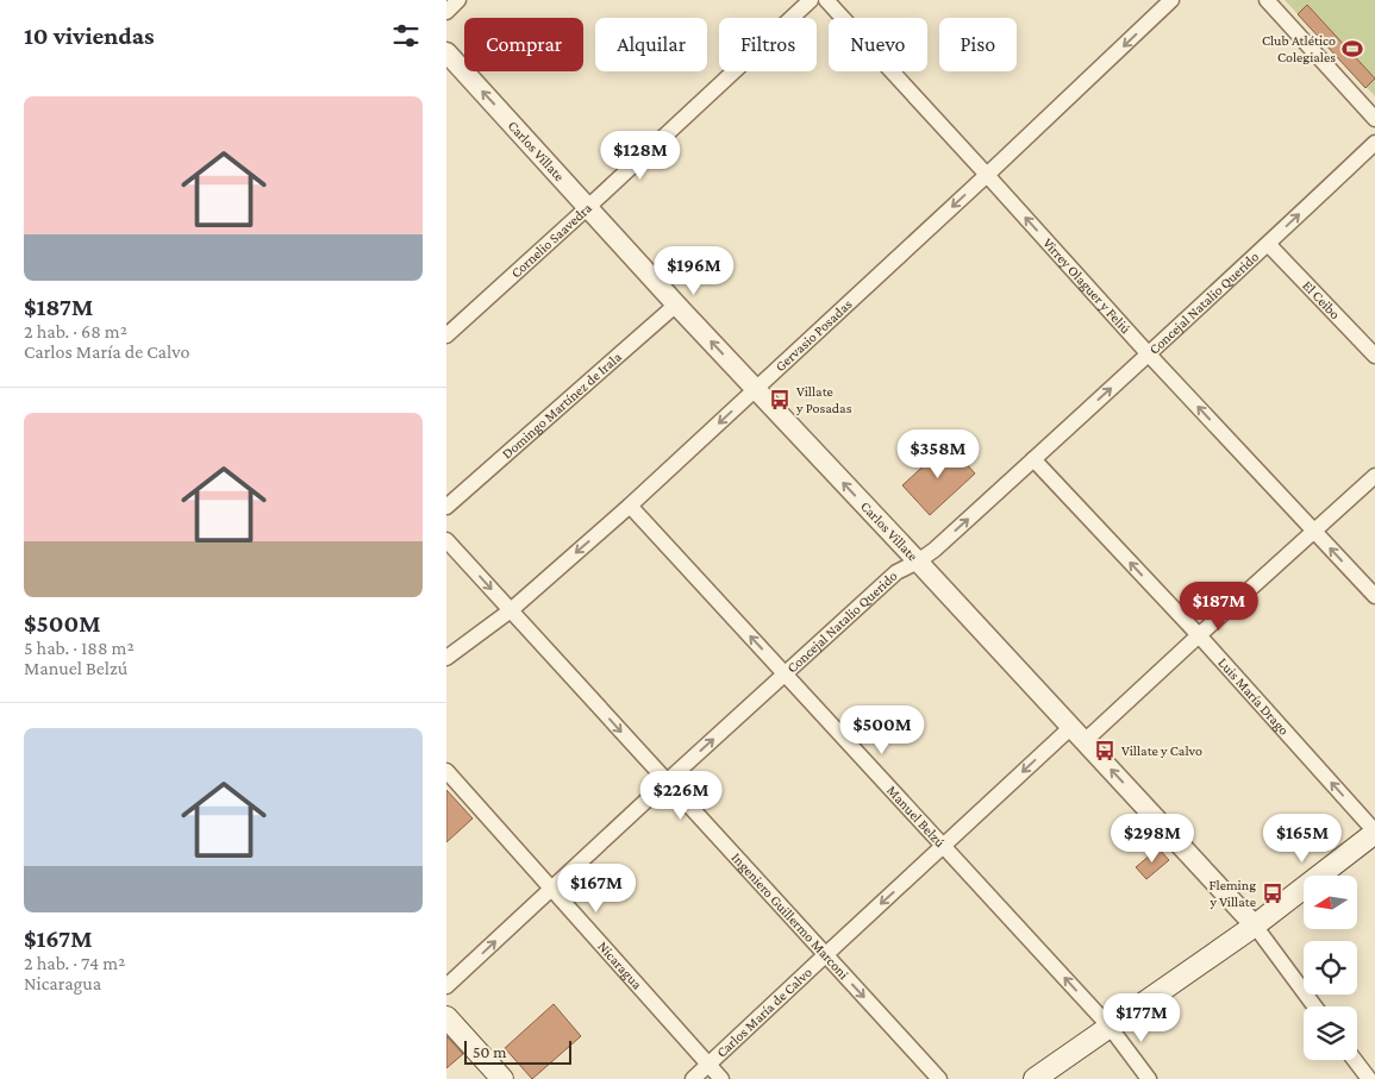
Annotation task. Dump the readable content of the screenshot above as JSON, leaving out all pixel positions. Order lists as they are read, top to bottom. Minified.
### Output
{"streets":{"street":["Carlos Villate","Cornelio Saavedra","Virrey Olaguer y Feliú","El Ceibo","Concejal Natalio Querido","Gervasio Posadas","Domingo Martínez de Irala","Luis María Drago","Manuel Belzú","Ingeniero Guillermo Marconi","Nicaragua","Carlos María de Calvo"]},"crossings":[["Carlos Villate","Cornelio Saavedra"],["Carlos Villate","Concejal Natalio Querido"],["Carlos Villate","Gervasio Posadas"],["Carlos Villate","Domingo Martínez de Irala"],["Carlos Villate","Carlos María de Calvo"],["Virrey Olaguer y Feliú","Concejal Natalio Querido"],["Virrey Olaguer y Feliú","Gervasio Posadas"],["El Ceibo","Concejal Natalio Querido"],["Concejal Natalio Querido","Luis María Drago"],["Concejal Natalio Querido","Manuel Belzú"],["Concejal Natalio Querido","Ingeniero Guillermo Marconi"],["Concejal Natalio Querido","Nicaragua"],["Gervasio Posadas","Manuel Belzú"],["Gervasio Posadas","Ingeniero Guillermo Marconi"],["Manuel Belzú","Carlos María de Calvo"],["Ingeniero Guillermo Marconi","Carlos María de Calvo"],["Nicaragua","Carlos María de Calvo"]],"one_way":["Carlos Villate","Virrey Olaguer y Feliú","Concejal Natalio Querido","Gervasio Posadas","Luis María Drago","Manuel Belzú","Ingeniero Guillermo Marconi","Carlos María de Calvo"],"places":{"sports":["Club Atlético Colegiales"],"bus stop":["Villate y Posadas","Villate y Calvo","Fleming y Villate"]},"scale_bar":"50 m","north":"left","page":{"heading":"10 viviendas","chip":["Comprar","Alquilar","Filtros","Nuevo","Piso"],"list":[{"name":"$187M","note":"2 hab. · 68 m² · Carlos María de Calvo"},{"name":"$500M","note":"5 hab. · 188 m² · Manuel Belzú"},{"name":"$167M","note":"2 hab. · 74 m² · Nicaragua"}],"price":["$128M","$196M","$358M","$187M","$500M","$226M","$298M","$165M","$167M","$177M"],"scale":"50 m"}}
